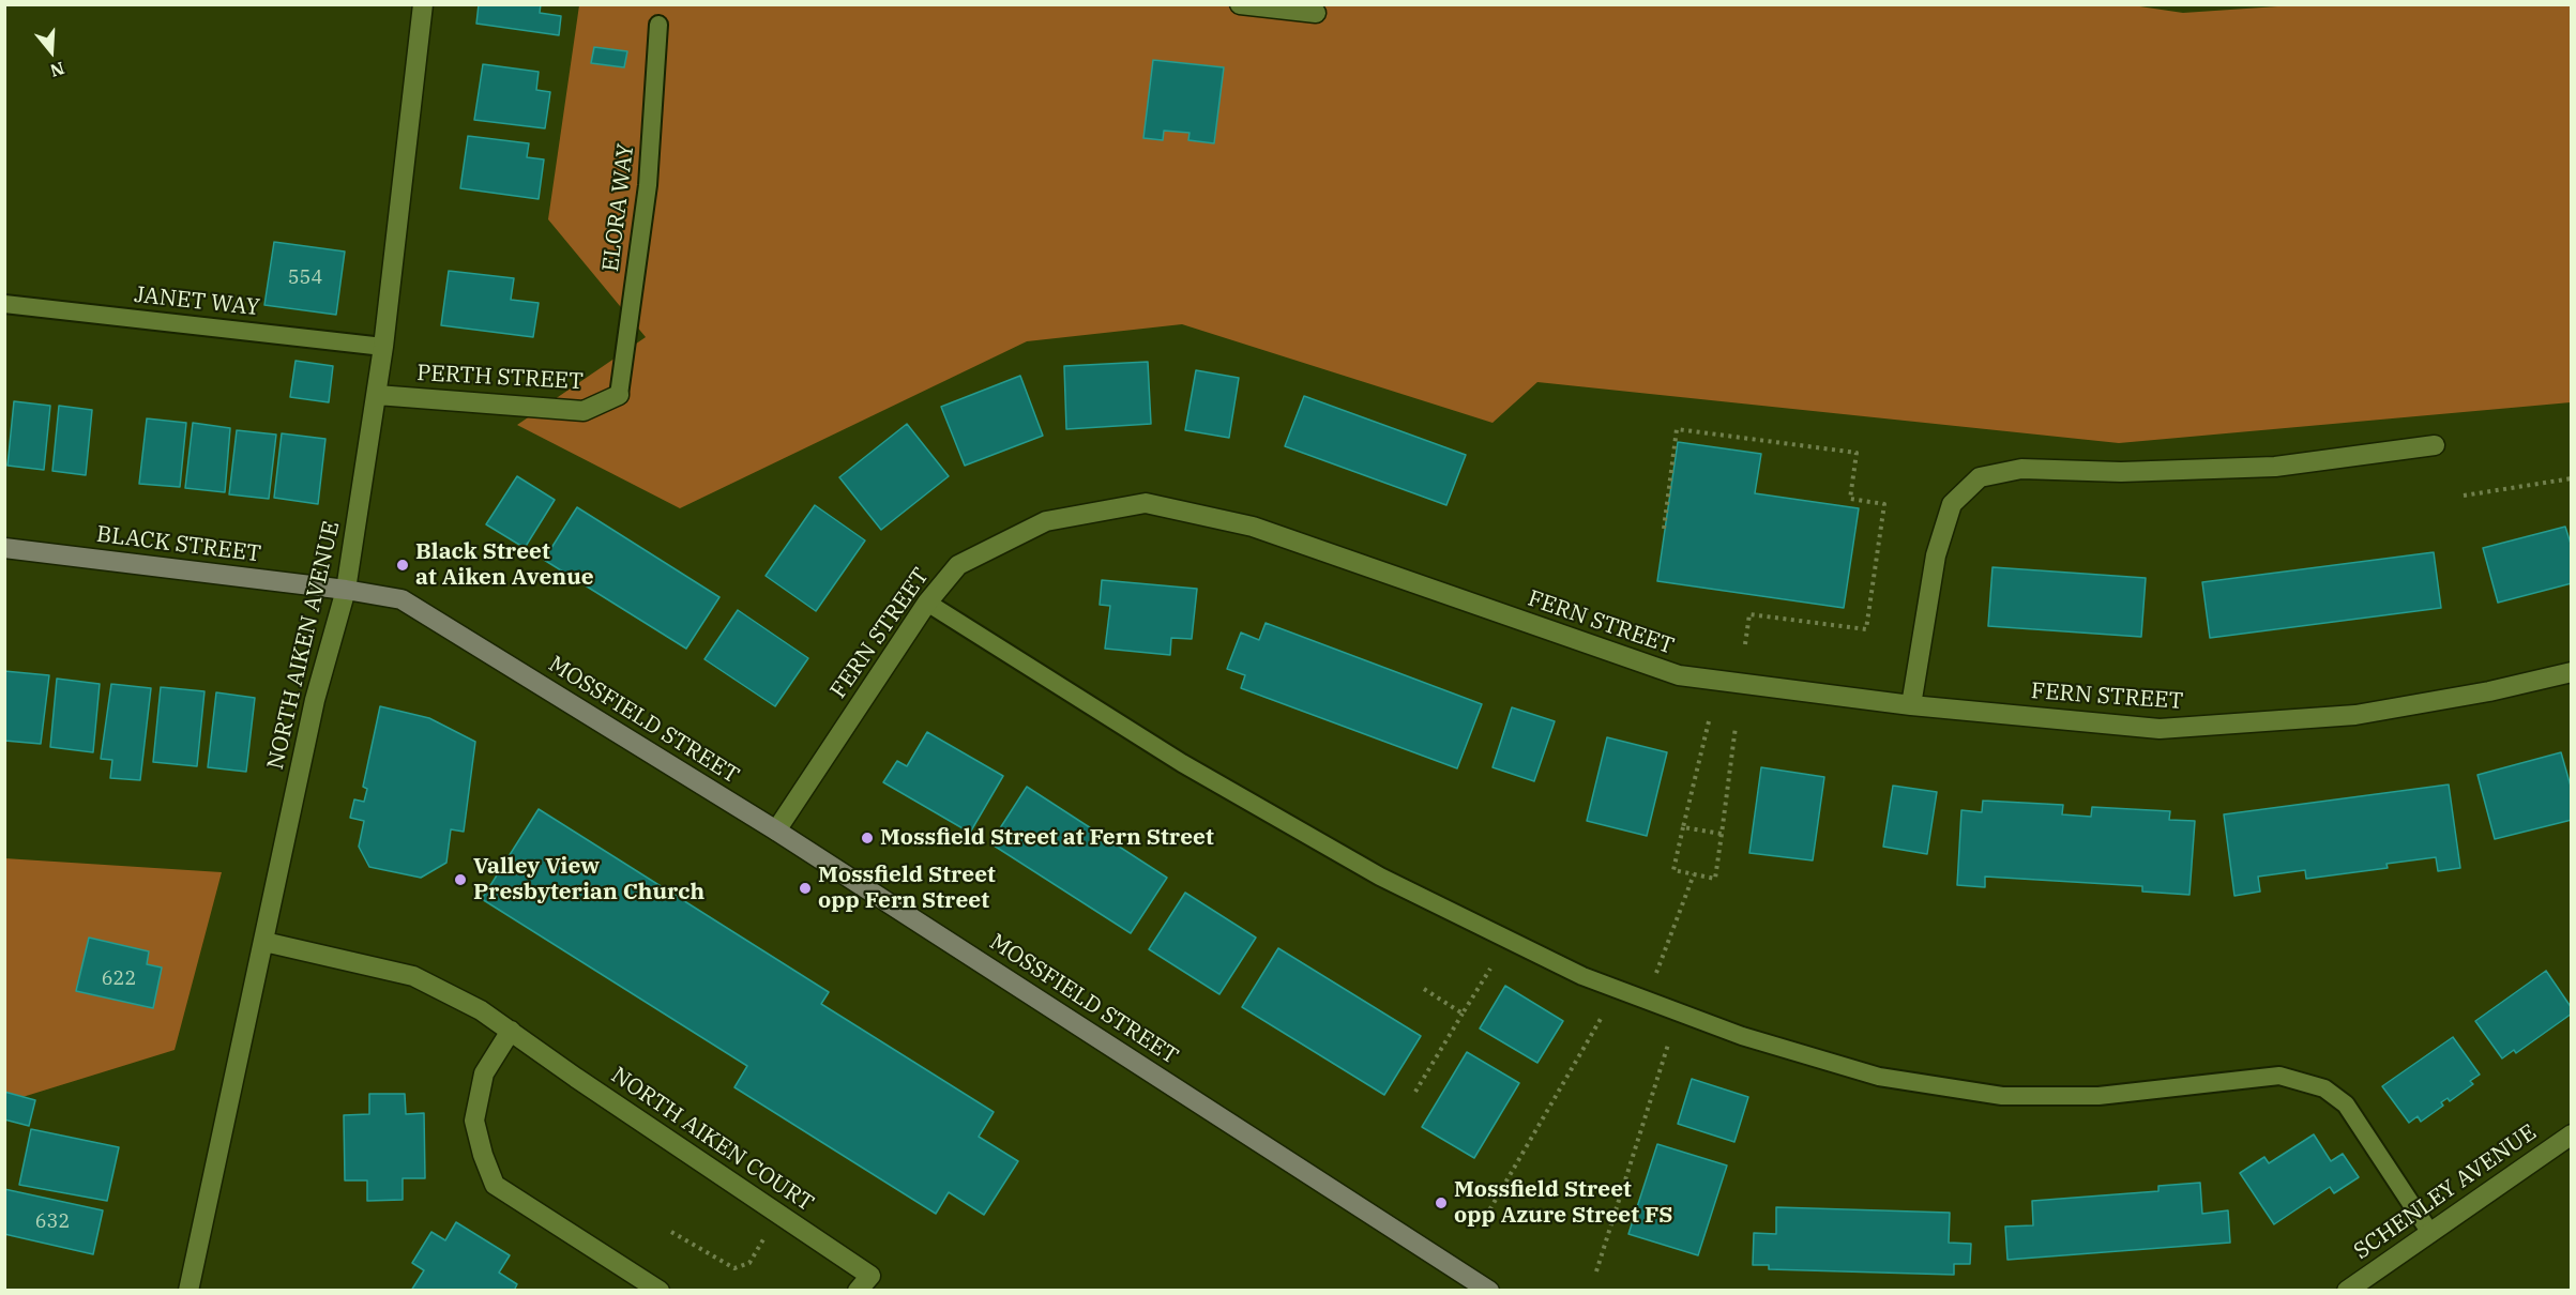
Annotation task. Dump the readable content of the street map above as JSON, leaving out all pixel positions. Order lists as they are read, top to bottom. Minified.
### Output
{"streets":{"street":["PERTH STREET","BLACK STREET","FERN STREET","NORTH AIKEN AVENUE","MOSSFIELD STREET","NORTH AIKEN COURT","SCHENLEY AVENUE"],"lane":["ELORA WAY","JANET WAY"]},"crossings":[["ELORA WAY","PERTH STREET"],["JANET WAY","NORTH AIKEN AVENUE"],["PERTH STREET","NORTH AIKEN AVENUE"],["BLACK STREET","NORTH AIKEN AVENUE"],["BLACK STREET","MOSSFIELD STREET"],["FERN STREET","MOSSFIELD STREET"],["NORTH AIKEN AVENUE","MOSSFIELD STREET"],["NORTH AIKEN AVENUE","NORTH AIKEN COURT"]],"places":["Black Street at Aiken Avenue","Mossfield Street at Fern Street","Valley View Presbyterian Church","Mossfield Street opp Fern Street","Mossfield Street opp Azure Street FS"],"house_numbers":["554","622","632"],"north":"bottom"}
